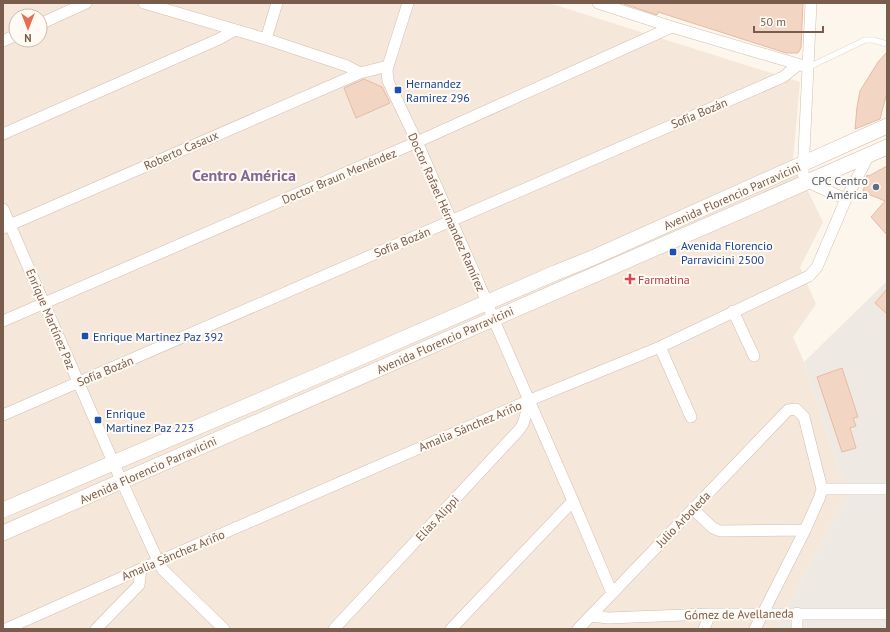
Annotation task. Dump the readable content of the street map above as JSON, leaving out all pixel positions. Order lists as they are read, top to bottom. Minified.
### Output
{"streets":{"main road":["Avenida Florencio Parravicini"],"street":["Sofía Bozán","Roberto Casaux","Doctor Braun Menéndez","Doctor Rafael Hérnandez Ramírez","Enrique Martínez Paz","Amalia Sánchez Ariño","Elías Alippi","Julio Arboleda","Gómez de Avellaneda"]},"crossings":[["Sofía Bozán","Doctor Rafael Hérnandez Ramírez"],["Sofía Bozán","Enrique Martínez Paz"],["Roberto Casaux","Enrique Martínez Paz"],["Doctor Braun Menéndez","Doctor Rafael Hérnandez Ramírez"],["Doctor Braun Menéndez","Enrique Martínez Paz"],["Avenida Florencio Parravicini","Doctor Rafael Hérnandez Ramírez"],["Avenida Florencio Parravicini","Enrique Martínez Paz"],["Avenida Florencio Parravicini","Amalia Sánchez Ariño"],["Doctor Rafael Hérnandez Ramírez","Amalia Sánchez Ariño"],["Doctor Rafael Hérnandez Ramírez","Elías Alippi"],["Doctor Rafael Hérnandez Ramírez","Julio Arboleda"],["Enrique Martínez Paz","Amalia Sánchez Ariño"],["Amalia Sánchez Ariño","Elías Alippi"],["Julio Arboleda","Gómez de Avellaneda"]],"districts":["Centro América"],"places":{"transit":["Hernandez Ramirez 296","Avenida Florencio Parravicini 2500","Enrique Martinez Paz 392","Enrique Martinez Paz 223"],"other":["CPC Centro América"],"health":["Farmatina"]},"scale_bar":"50 m","north":"bottom"}
